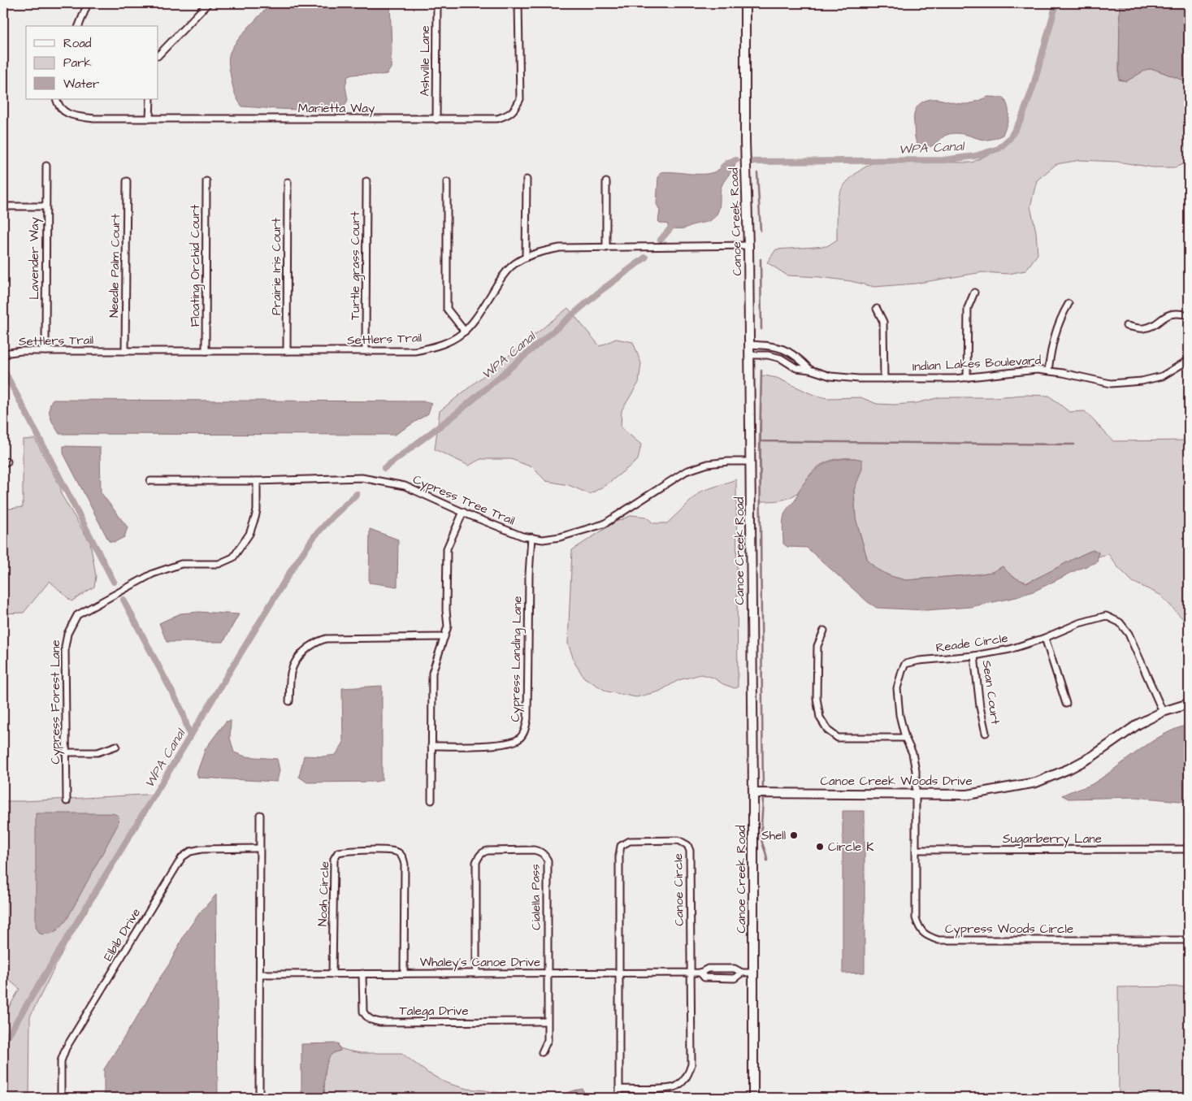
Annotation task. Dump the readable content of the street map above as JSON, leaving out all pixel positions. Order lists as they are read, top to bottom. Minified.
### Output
{"streets":{"main road":["Canoe Creek Road","Canoe Creek Woods Drive"],"street":["Ashville Lane","Marietta Way","Lavender Way","Needle Palm Court","Floating Orchid Court","Turtle grass Court","Prairie Iris Court","Settlers Trail","Indian Lakes Boulevard","Cypress Tree Trail","Reade Circle","Cypress Landing Lane","Sean Court","Cypress Forest Lane","Sugarberry Lane","Canoe Circle","Noah Circle","Cialella Pass","Cypress Woods Circle","Elbib Drive","Whaley's Canoe Drive","Talega Drive"]},"crossings":[["Ashville Lane","Marietta Way"],["Canoe Creek Road","Settlers Trail"],["Canoe Creek Road","Indian Lakes Boulevard"],["Canoe Creek Road","Cypress Tree Trail"],["Canoe Creek Road","Canoe Creek Woods Drive"],["Canoe Creek Road","Whaley's Canoe Drive"],["Lavender Way","Settlers Trail"],["Needle Palm Court","Settlers Trail"],["Floating Orchid Court","Settlers Trail"],["Turtle grass Court","Settlers Trail"],["Prairie Iris Court","Settlers Trail"],["Cypress Tree Trail","Cypress Landing Lane"],["Cypress Tree Trail","Cypress Forest Lane"],["Reade Circle","Sean Court"],["Reade Circle","Canoe Creek Woods Drive"],["Reade Circle","Cypress Woods Circle"],["Canoe Creek Woods Drive","Cypress Woods Circle"],["Sugarberry Lane","Cypress Woods Circle"],["Canoe Circle","Whaley's Canoe Drive"],["Noah Circle","Whaley's Canoe Drive"],["Cialella Pass","Whaley's Canoe Drive"],["Cialella Pass","Talega Drive"],["Whaley's Canoe Drive","Talega Drive"]],"water":["WPA Canal"],"places":["Shell","Circle K"],"legend":["Road","Park","Water"]}
